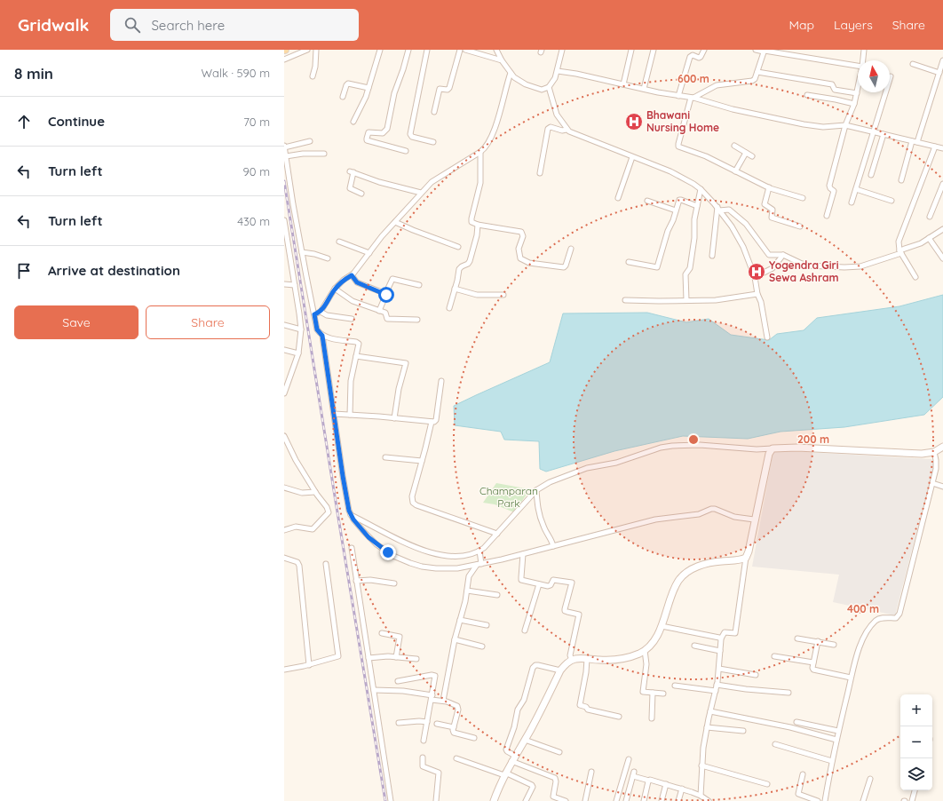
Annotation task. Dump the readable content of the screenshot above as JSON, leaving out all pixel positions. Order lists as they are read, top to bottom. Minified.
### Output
{"parks":["Champaran Park"],"places":{"hospital":["Bhawani Nursing Home","Yogendra Giri Sewa Ashram"]},"north":"top","page":{"header":"Gridwalk","search":"Search here","nav":["Map","Layers","Share"],"heading":["8 min","Walk · 590 m"],"list":[["Continue","70 m"],["Turn left","90 m"],["Turn left","430 m"],"Arrive at destination"],"buttons":["Save","Share"],"map_buttons":["+","−"]},"rings":["600 m","200 m","400 m"]}
